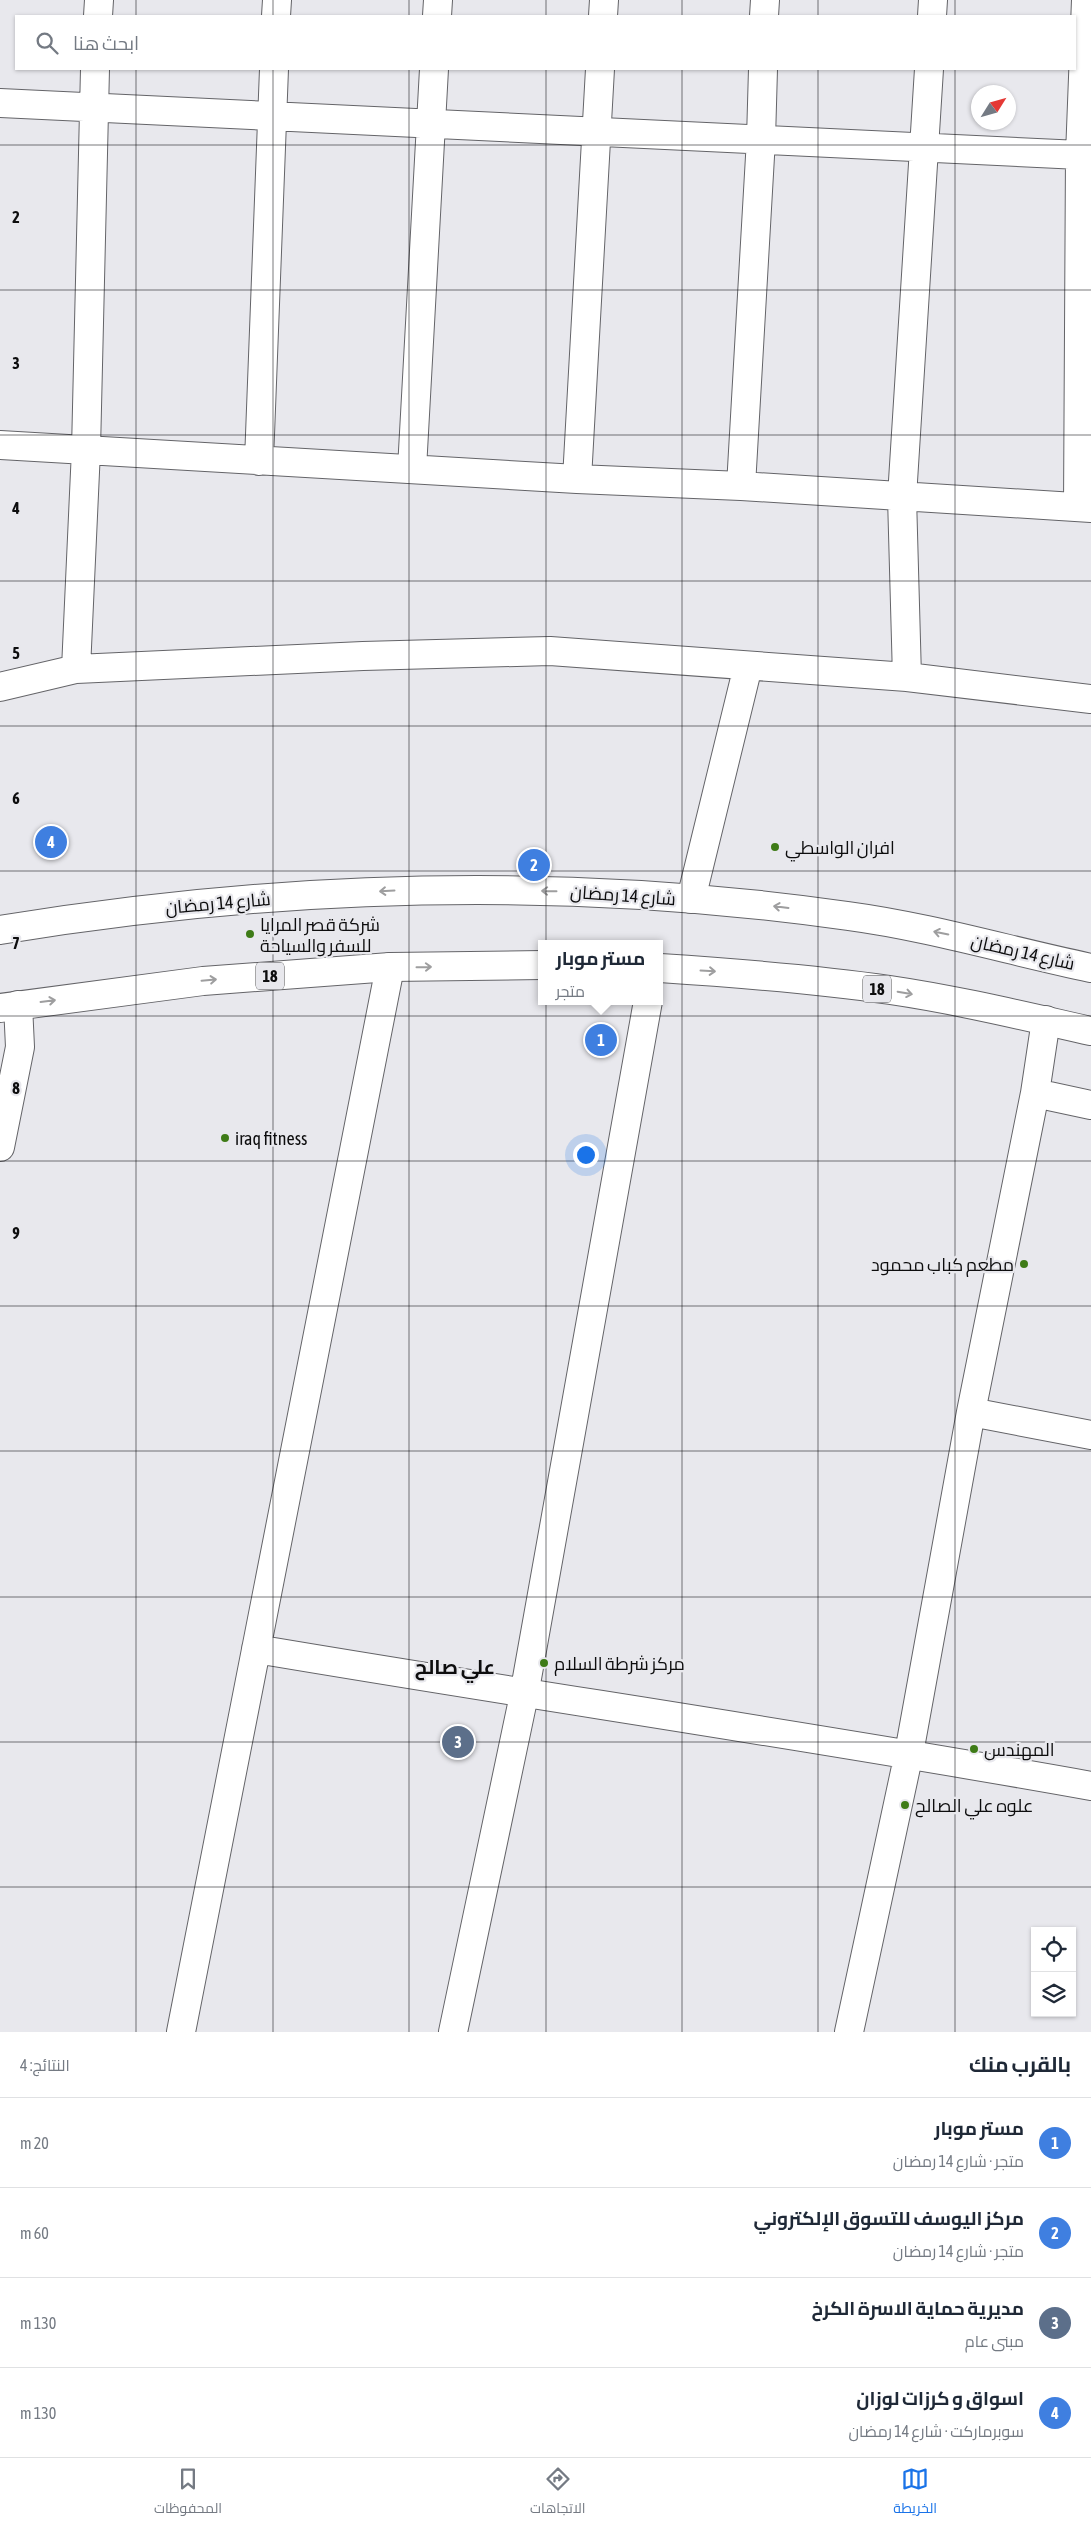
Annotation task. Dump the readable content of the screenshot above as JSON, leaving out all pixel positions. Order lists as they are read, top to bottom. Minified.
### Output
{"streets":{"street":["شارع 14 رمضان","18"]},"districts":["علي صالح"],"places":["افران الواسطي","شركة قصر المرايا للسفر والسياحة","iraq fitness","مطعم كباب محمود","مركز شرطة السلام","المهندس","علوه علي الصالح"],"north":"top right","page":{"search":"ابحث هنا","pins":["4","2","1","3"],"popup":["مستر موبار","متجر"],"heading":["بالقرب منك","النتائج: 4"],"list":[{"mark":"1","name":"مستر موبار","note":"متجر · شارع 14 رمضان","value":"20 m"},{"mark":"2","name":"مركز اليوسف للتسوق الإلكتروني","note":"متجر · شارع 14 رمضان","value":"60 m"},{"mark":"3","name":"مديرية حماية الاسرة الكرخ","note":"مبنى عام","value":"130 m"},{"mark":"4","name":"اسواق و كرزات لوزان","note":"سوبرماركت · شارع 14 رمضان","value":"130 m"}],"nav":["الخريطة","الاتجاهات","المحفوظات"]},"grid":{"rows":["2","3","4","5","6","7","8","9"]}}
